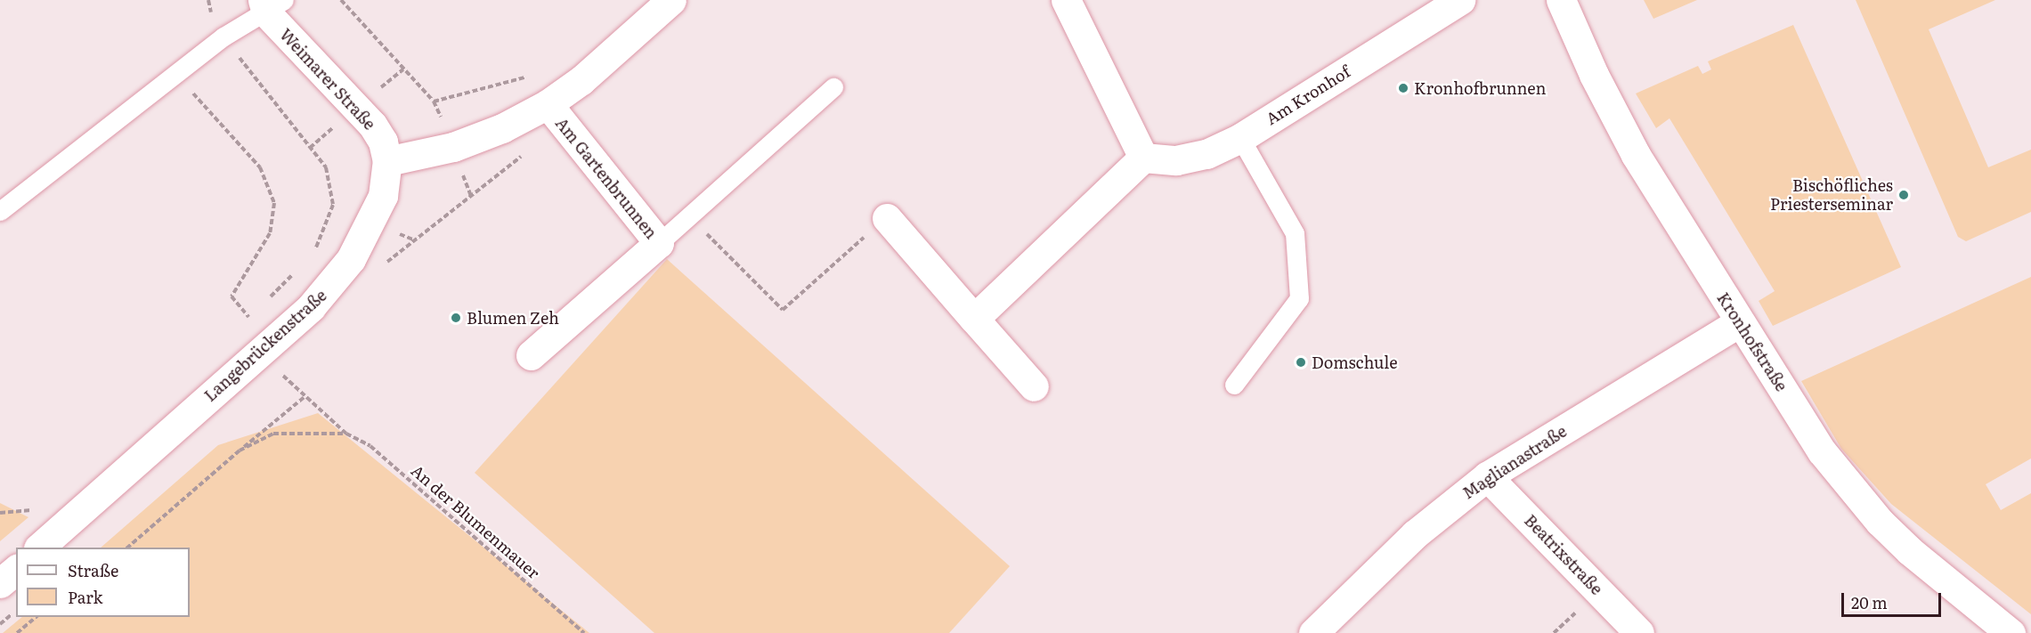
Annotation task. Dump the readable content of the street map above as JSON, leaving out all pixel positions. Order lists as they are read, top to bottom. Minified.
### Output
{"streets":{"street":["Weimarer Straße","Am Kronhof","Am Gartenbrunnen","Kronhofstraße","Langebrückenstraße","Maglianastraße","Beatrixstraße"],"path":["An der Blumenmauer"]},"crossings":[["Weimarer Straße","Langebrückenstraße"],["Kronhofstraße","Maglianastraße"],["Maglianastraße","Beatrixstraße"]],"places":["Kronhofbrunnen","Bischöfliches Priesterseminar","Blumen Zeh","Domschule"],"legend":["Straße","Park"],"scale_bar":"20 m"}
